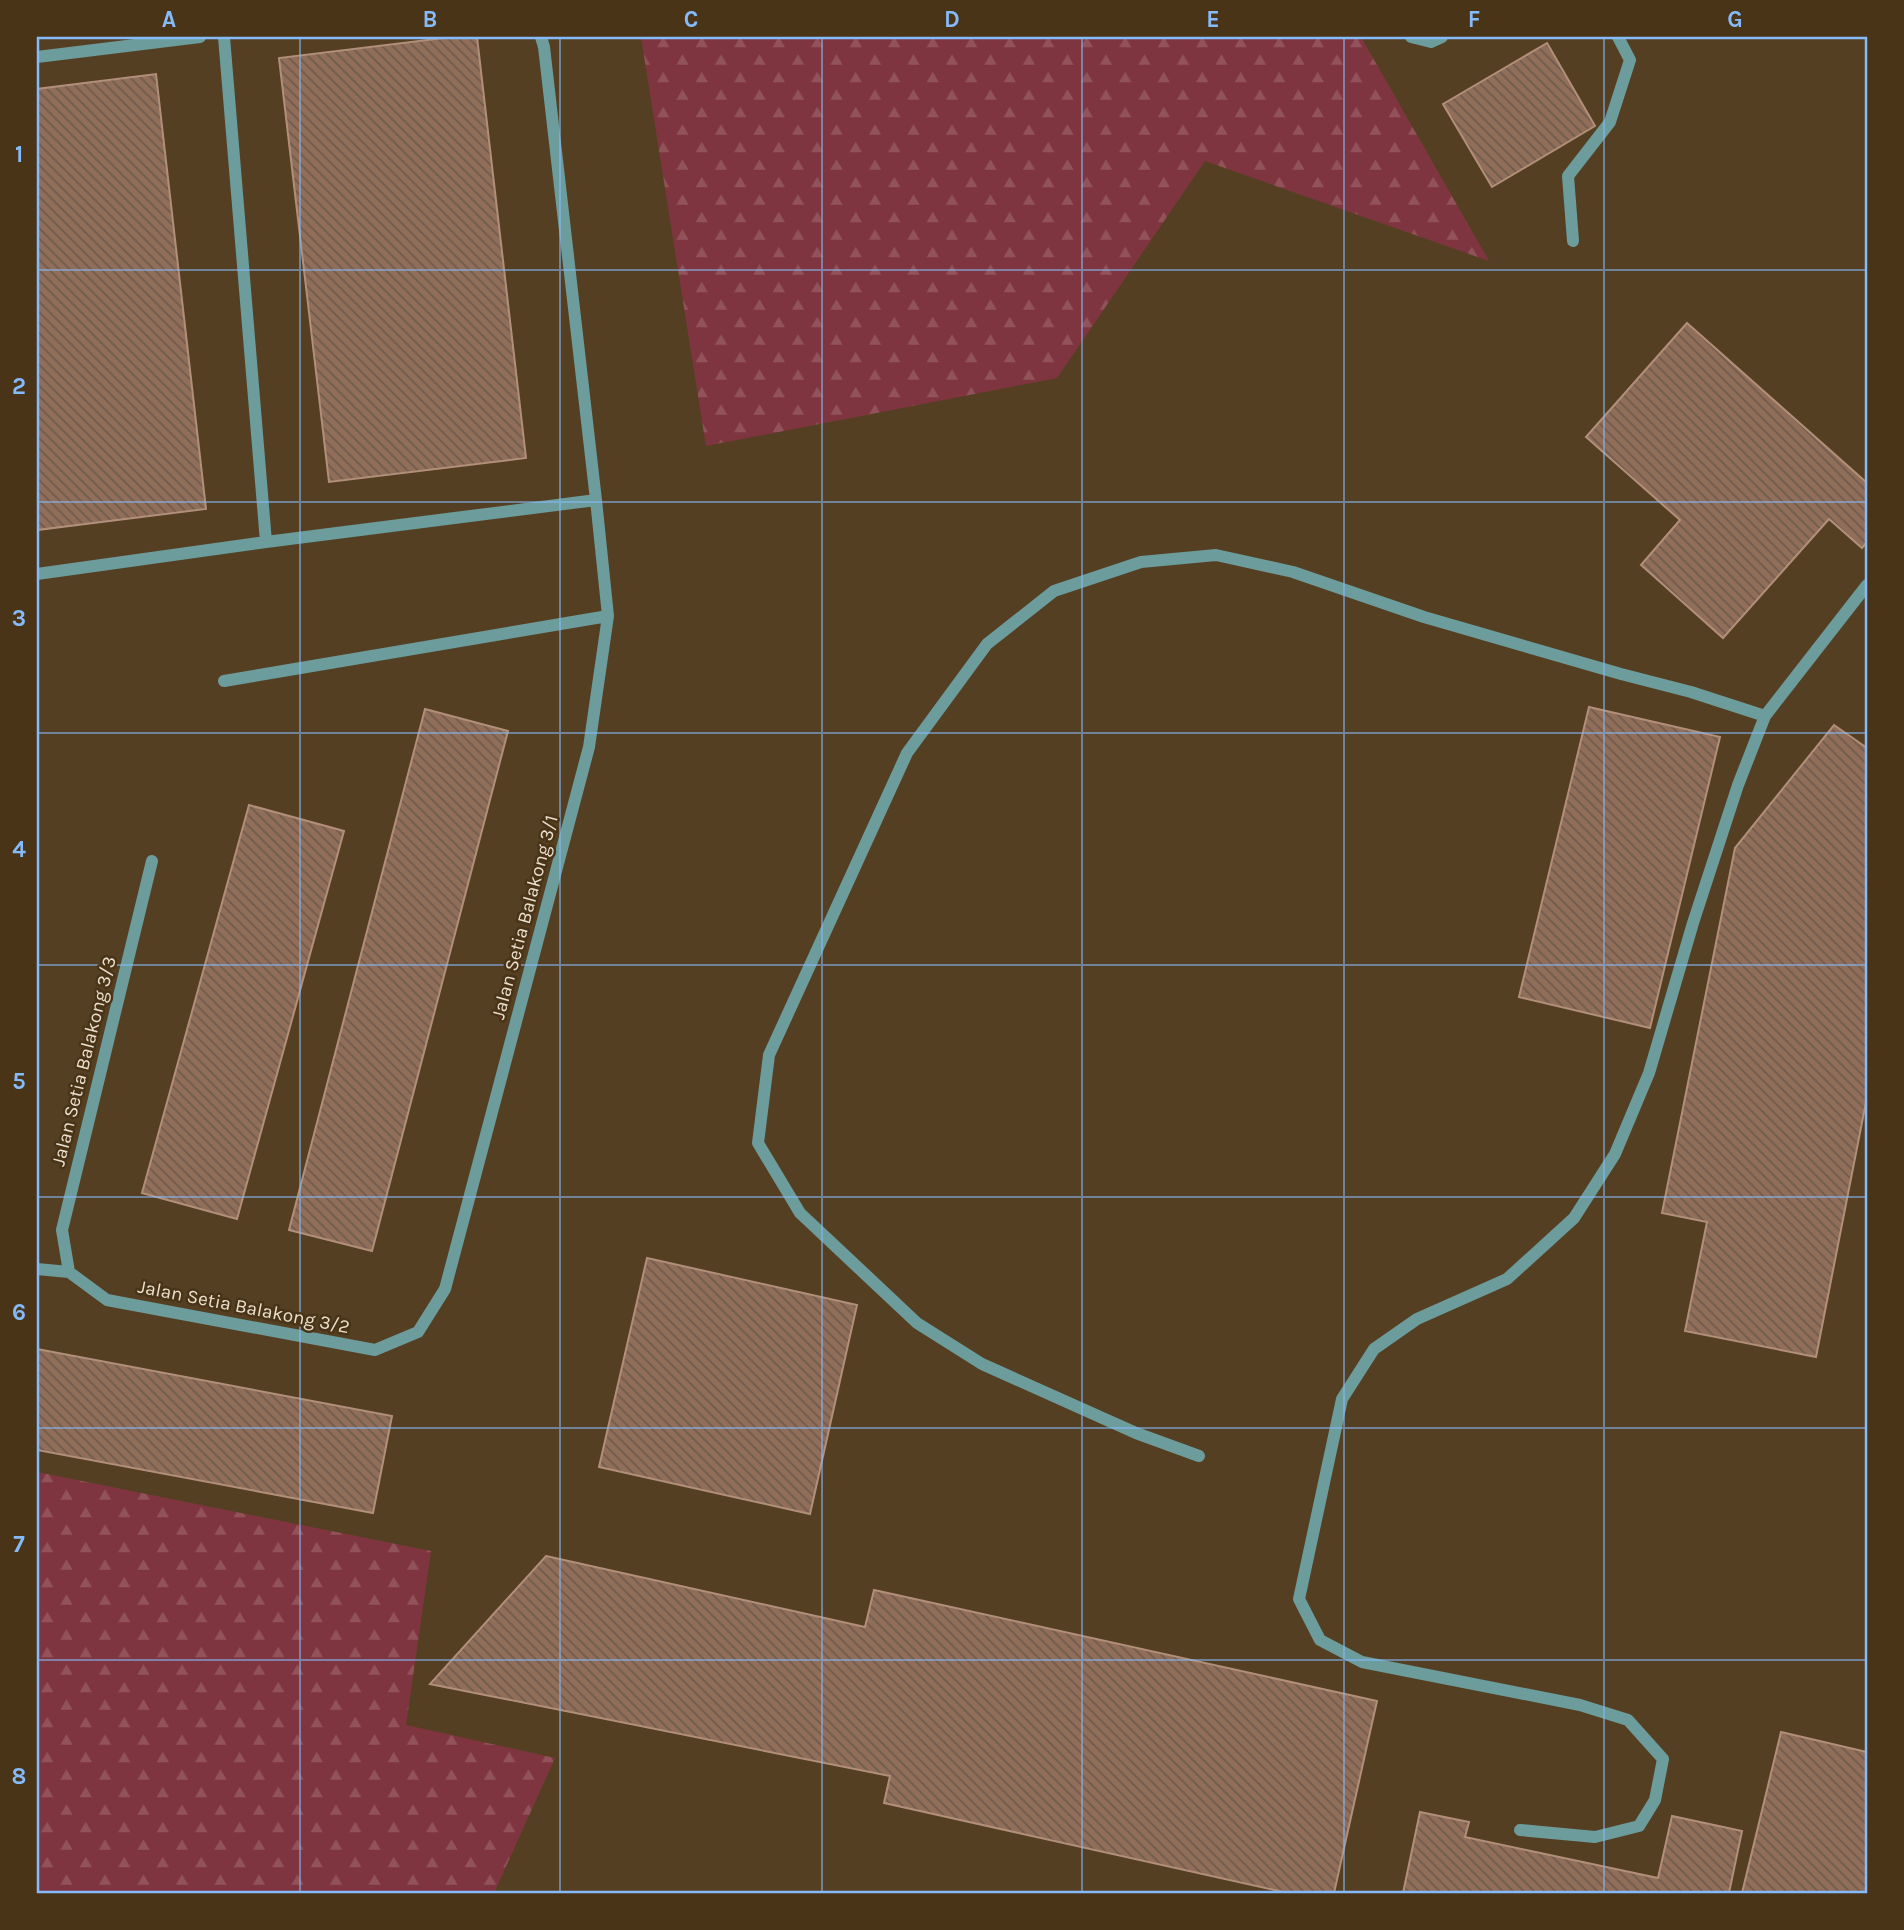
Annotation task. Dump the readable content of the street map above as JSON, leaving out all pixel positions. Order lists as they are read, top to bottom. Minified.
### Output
{"streets":{"street":["Jalan Setia Balakong 3/1","Jalan Setia Balakong 3/3","Jalan Setia Balakong 3/2"]},"crossings":[["Jalan Setia Balakong 3/1","Jalan Setia Balakong 3/2"],["Jalan Setia Balakong 3/3","Jalan Setia Balakong 3/2"]],"grid":{"columns":["A","B","C","D","E","F","G"],"rows":["1","2","3","4","5","6","7","8"]}}
